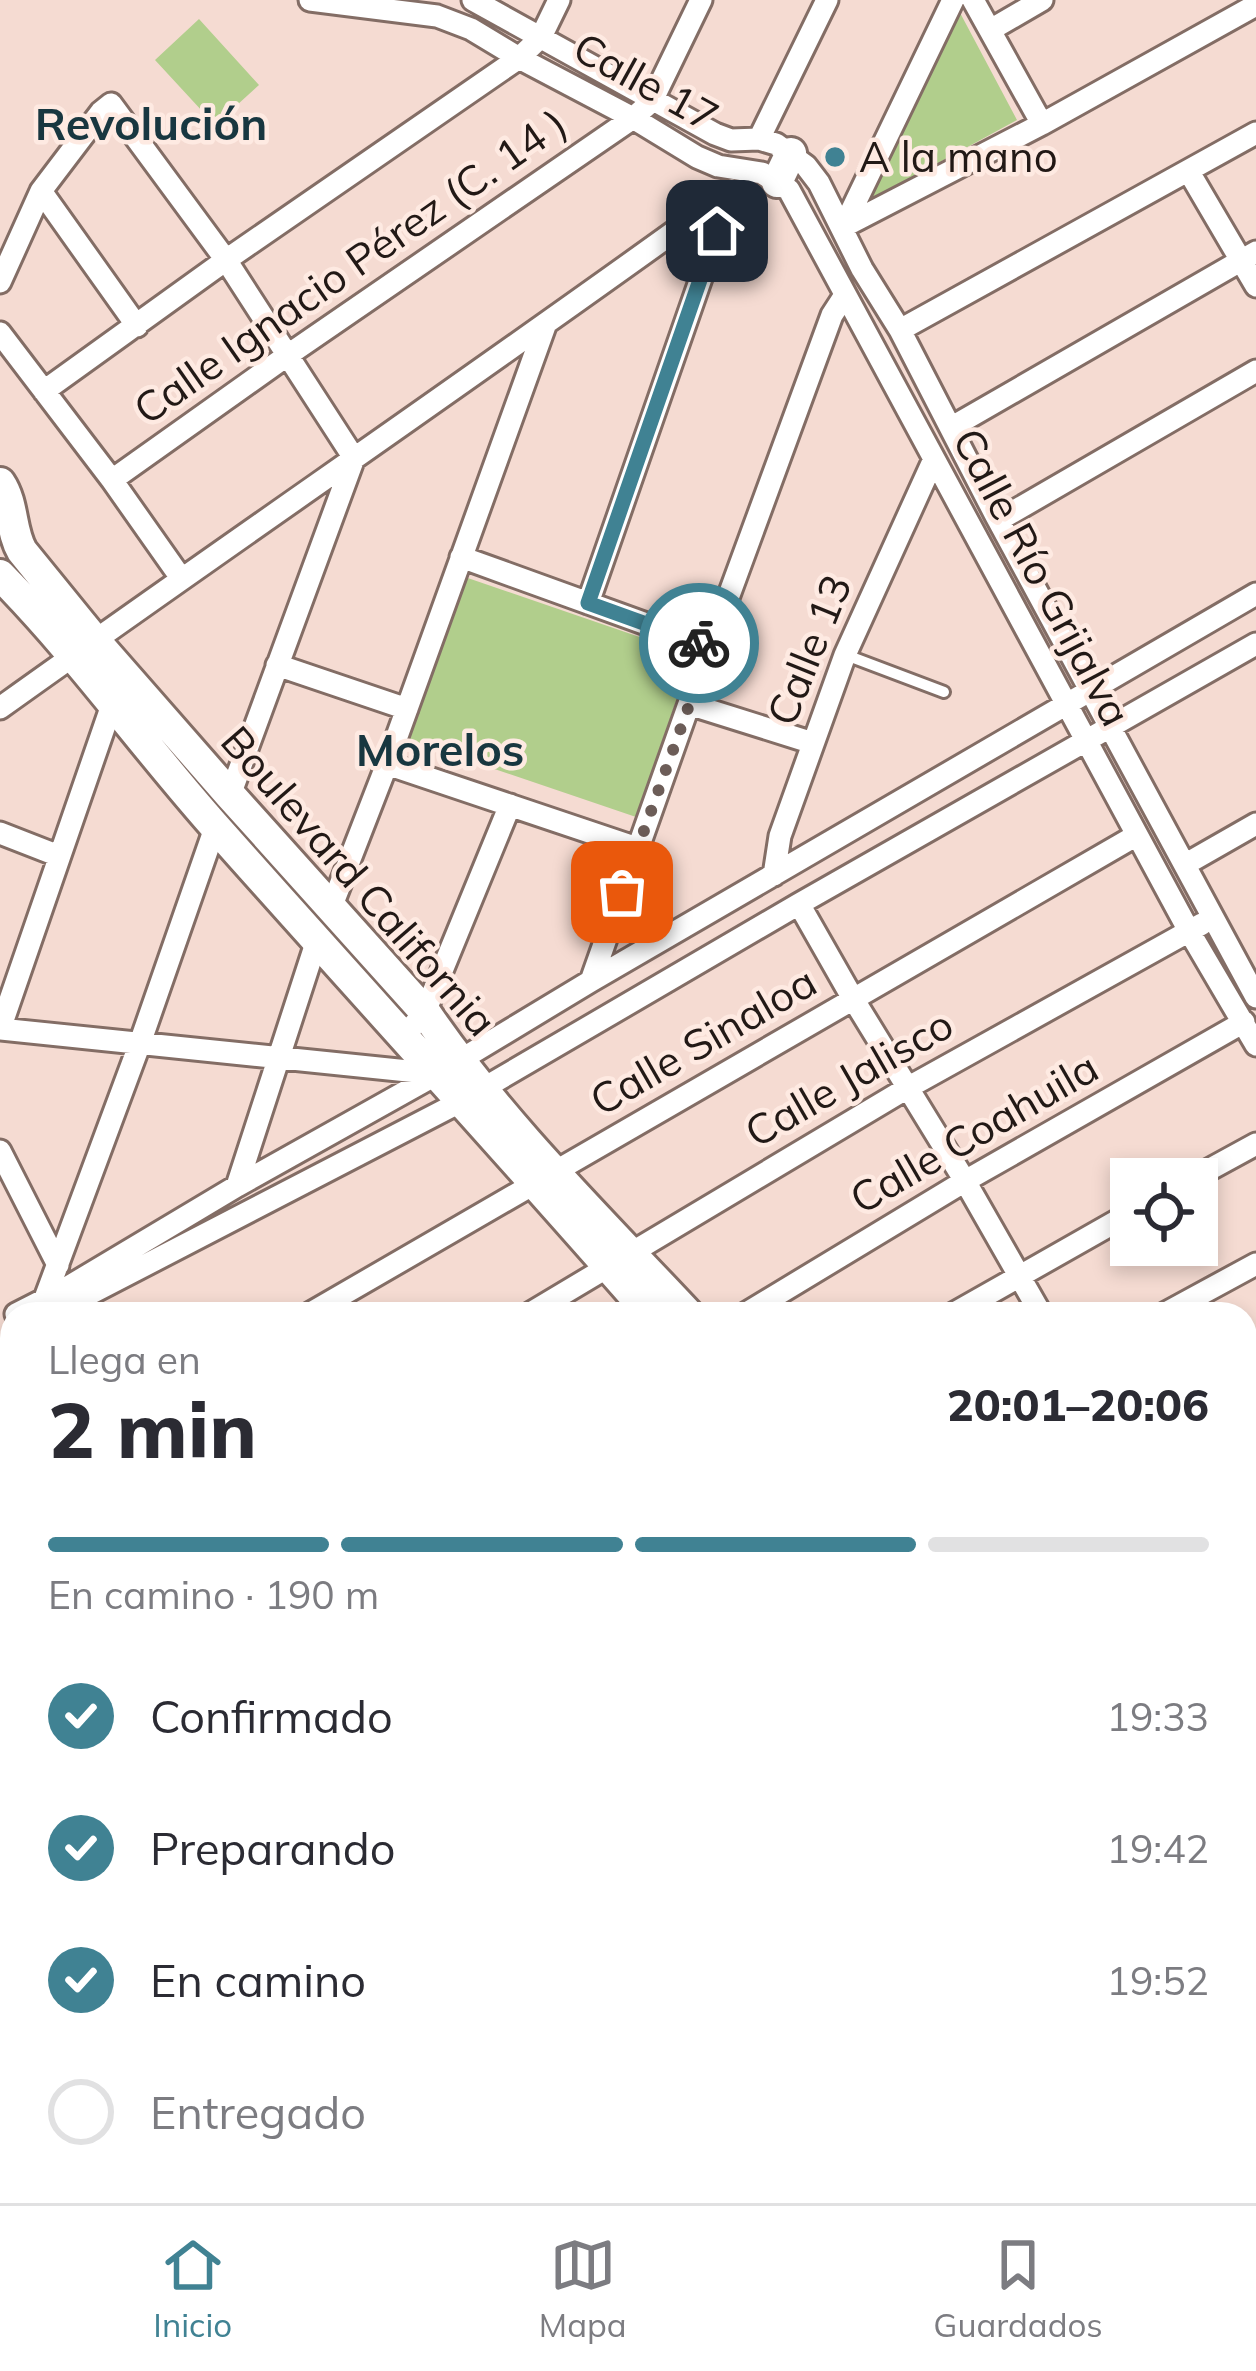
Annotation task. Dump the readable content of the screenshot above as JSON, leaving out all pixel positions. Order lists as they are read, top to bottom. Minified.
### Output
{"streets":{"street":["Calle 17","Calle Ignacio Pérez (C. 14 )","Calle Río Grijalva","Calle 13","Boulevard California","Calle Sinaloa","Calle Jalisco","Calle Coahuila"]},"crossings":[["Calle 17","Calle Ignacio Pérez (C. 14 )"],["Calle 17","Calle Río Grijalva"],["Calle Río Grijalva","Calle 13"],["Calle Río Grijalva","Calle Sinaloa"],["Calle Río Grijalva","Calle Jalisco"],["Calle Río Grijalva","Calle Coahuila"],["Boulevard California","Calle Sinaloa"],["Boulevard California","Calle Jalisco"]],"districts":["Revolución","Morelos"],"places":["A la mano"],"page":{"heading":["2 min","Llega en","20:01–20:06"],"bar":"En camino · 190 m","list":[["Confirmado","19:33"],["Preparando","19:42"],["En camino","19:52"],"Entregado"],"tabs":["Inicio","Mapa","Guardados"]}}
